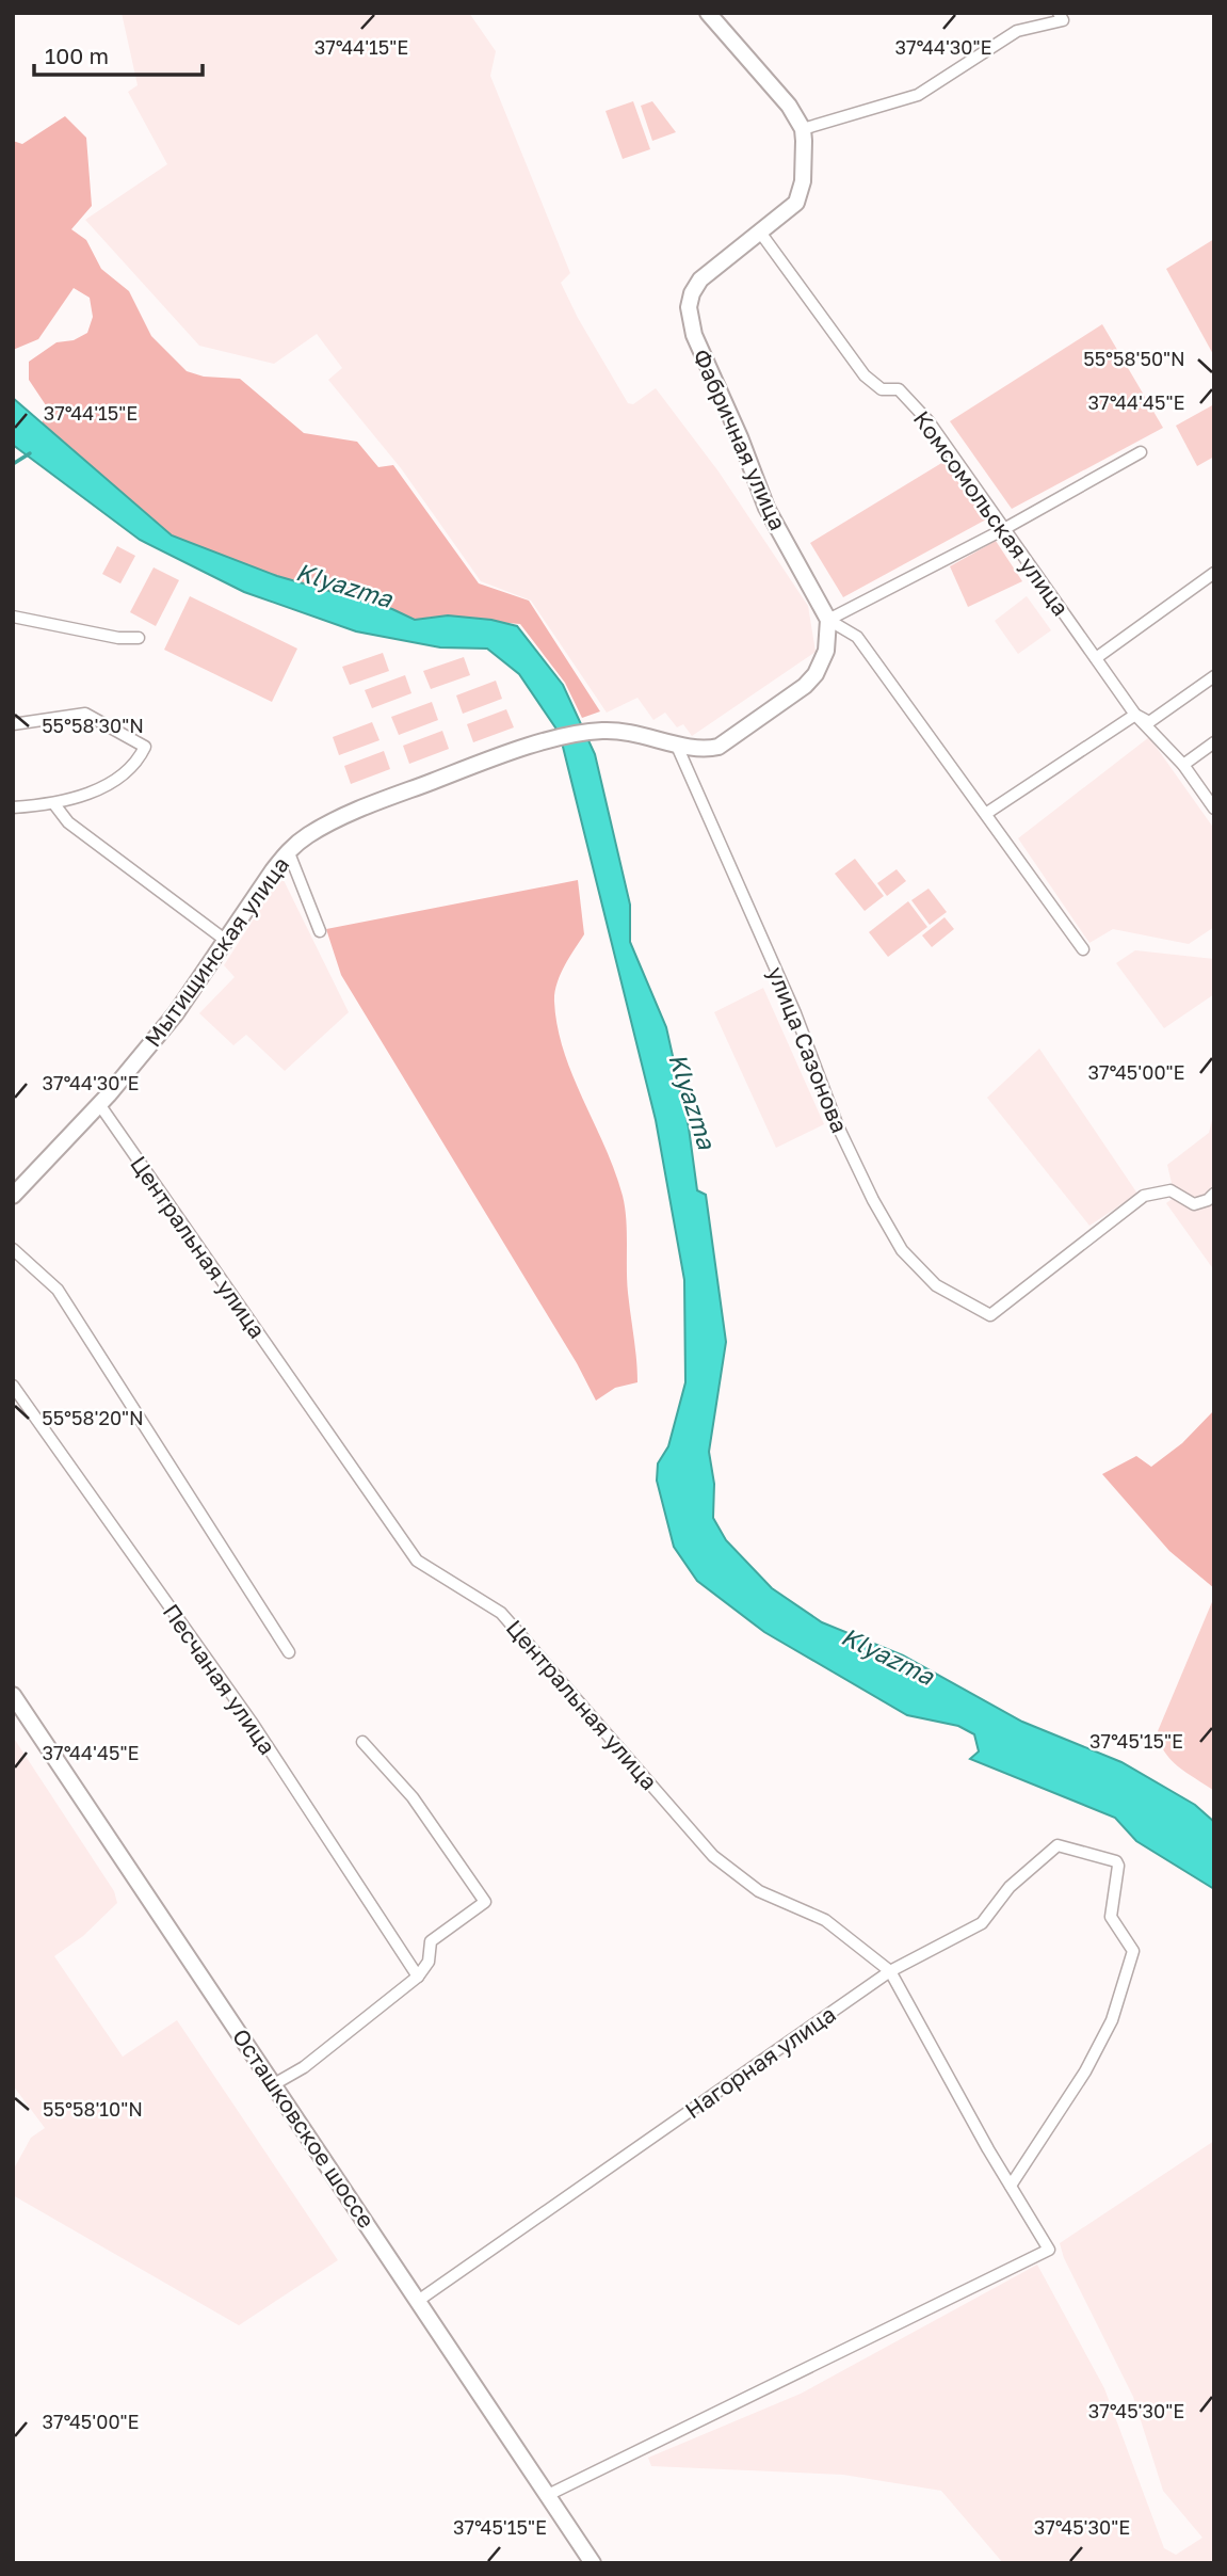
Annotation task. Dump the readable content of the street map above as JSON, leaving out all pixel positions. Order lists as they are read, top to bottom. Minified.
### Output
{"streets":{"street":["Фабричная улица","Комсомольская улица","Мытищинская улица","улица Сазонова","Центральная улица","Песчаная улица","Нагорная улица","Осташковское шоссе"]},"crossings":[["Фабричная улица","Комсомольская улица"],["Мытищинская улица","улица Сазонова"],["Мытищинская улица","Центральная улица"],["Центральная улица","Нагорная улица"],["Центральная улица","Осташковское шоссе"],["Нагорная улица","Осташковское шоссе"]],"water":["Klyazma"],"scale_bar":"100 m","coordinates":["37°44'15\"E","37°44'30\"E","55°58'50\"N","37°44'45\"E","55°58'30\"N","37°45'00\"E","55°58'20\"N","37°45'15\"E","55°58'10\"N","37°45'30\"E"]}
